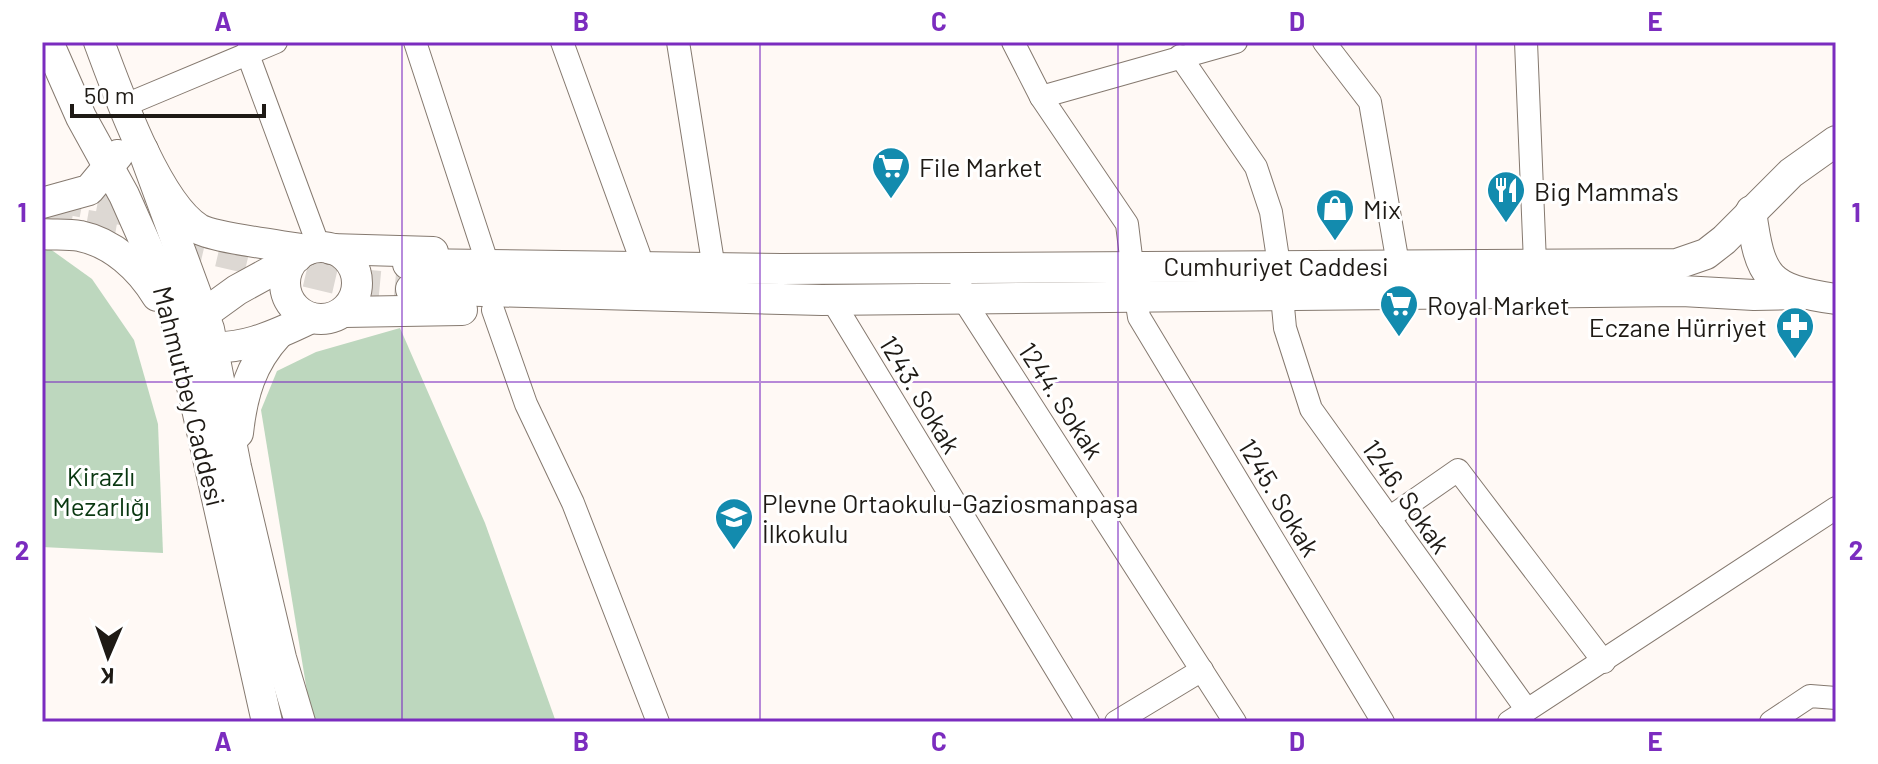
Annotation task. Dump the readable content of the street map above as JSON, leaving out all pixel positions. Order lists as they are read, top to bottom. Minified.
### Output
{"streets":{"main road":["Cumhuriyet Caddesi","Mahmutbey Caddesi"],"street":["1243. Sokak","1244. Sokak","1246. Sokak","1245. Sokak"]},"crossings":[["Cumhuriyet Caddesi","1243. Sokak"],["Cumhuriyet Caddesi","1244. Sokak"],["Cumhuriyet Caddesi","1246. Sokak"],["Cumhuriyet Caddesi","1245. Sokak"]],"parks":["Kirazlı Mezarlığı"],"places":{"supermarket":["File Market","Royal Market"],"restaurant":["Big Mamma's"],"shop":["Mix"],"pharmacy":["Eczane Hürriyet"],"school or university":["Plevne Ortaokulu-Gaziosmanpaşa İlkokulu"]},"scale_bar":"50 m","north":"bottom","grid":{"columns":["A","B","C","D","E"],"rows":["1","2"]}}
